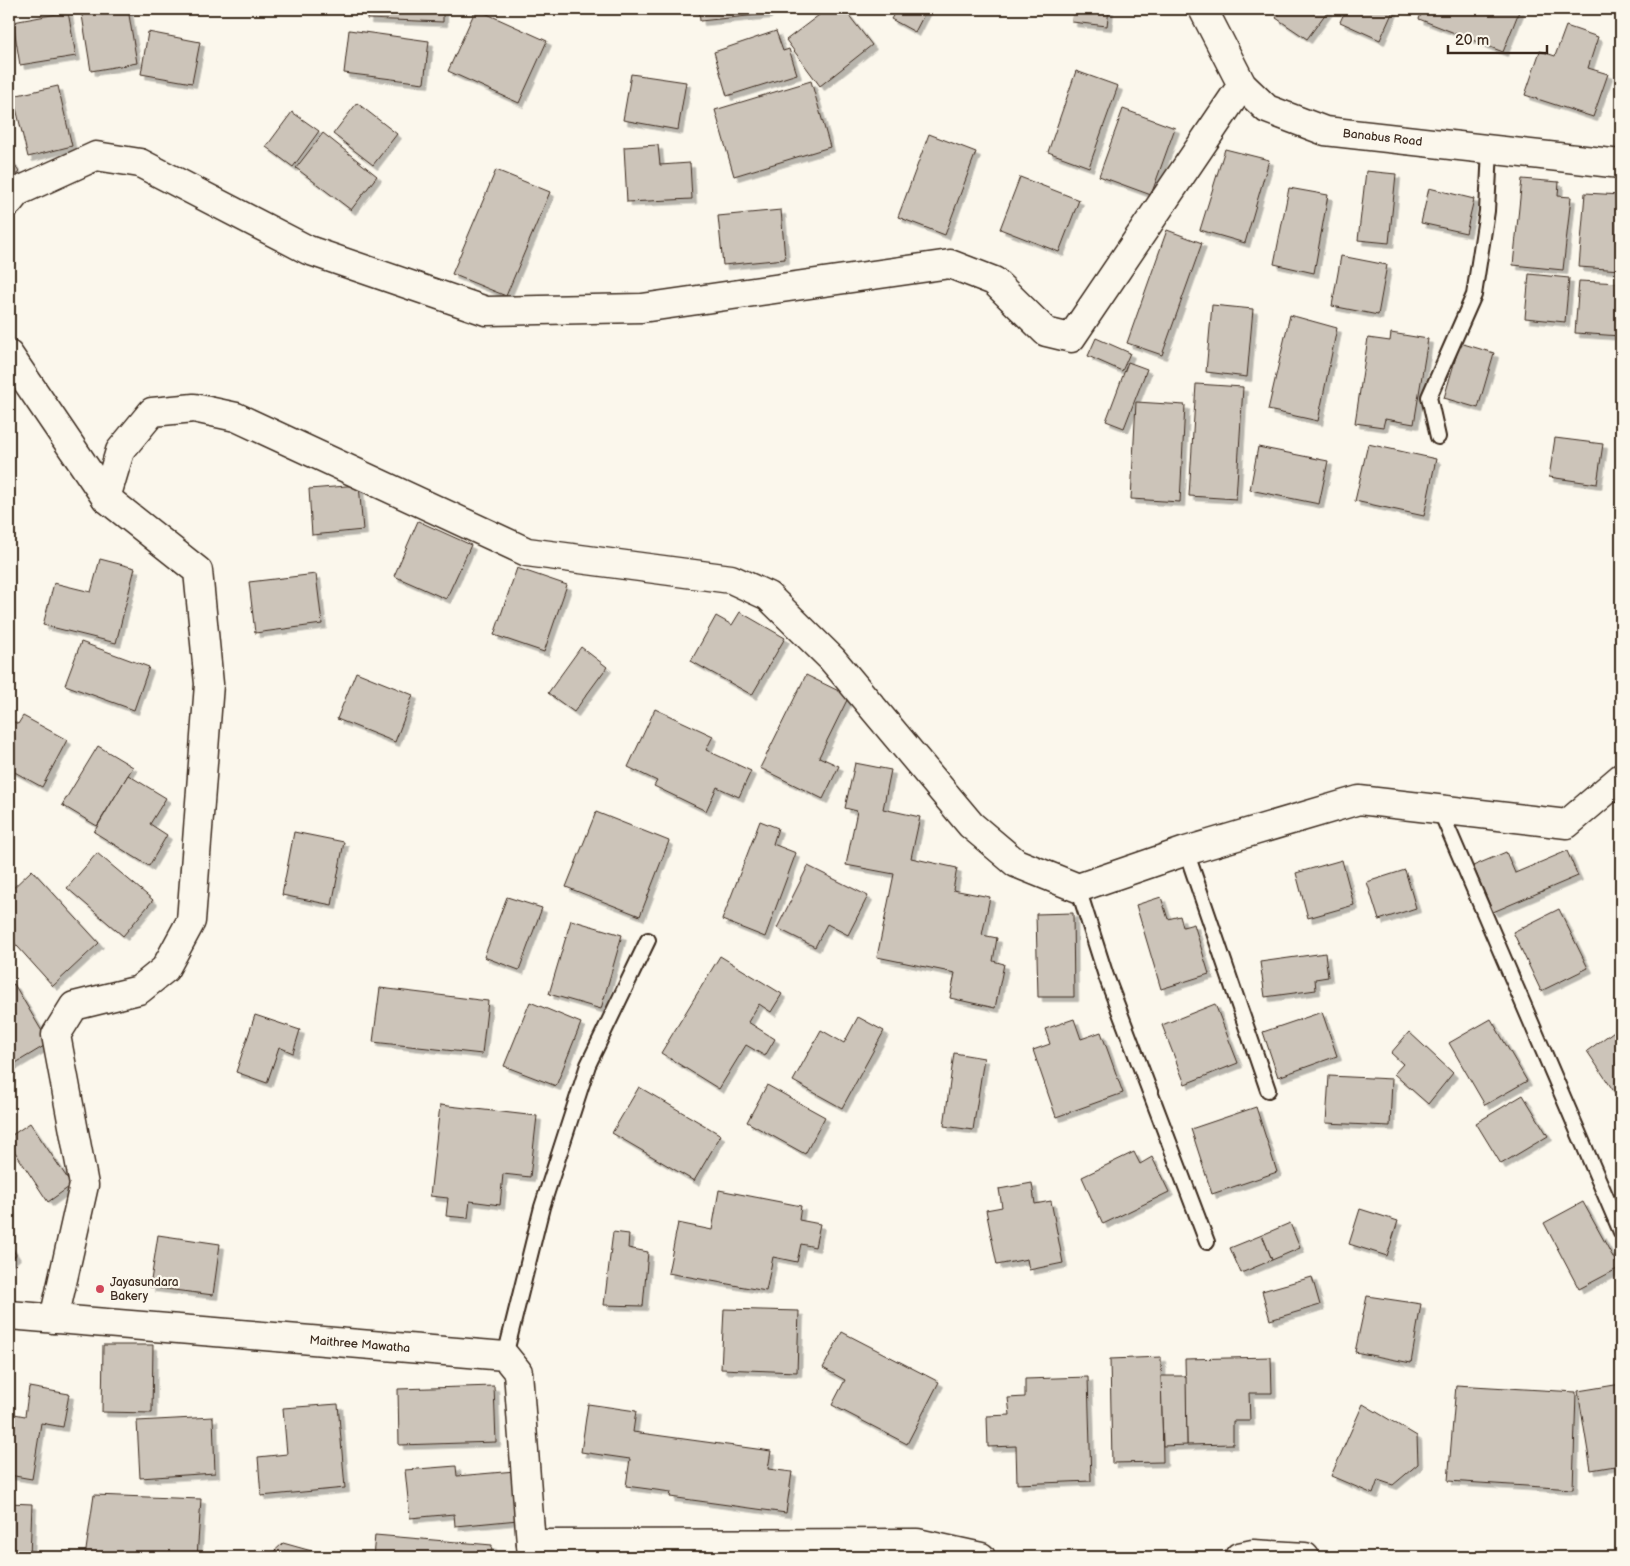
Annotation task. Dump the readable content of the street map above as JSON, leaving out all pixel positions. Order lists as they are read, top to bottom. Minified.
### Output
{"streets":{"street":["Banabus Road","Maithree Mawatha"]},"places":["Jayasundara Bakery"],"scale_bar":"20 m"}
